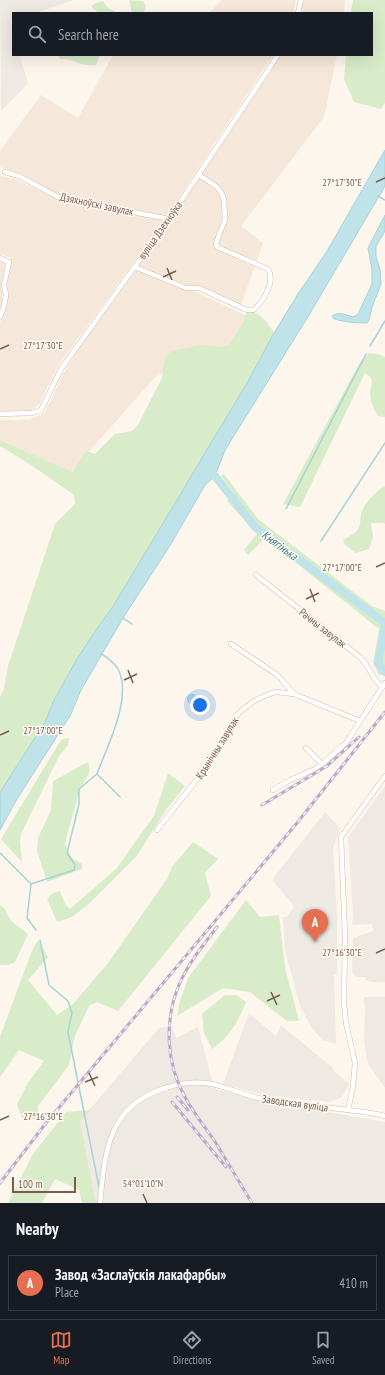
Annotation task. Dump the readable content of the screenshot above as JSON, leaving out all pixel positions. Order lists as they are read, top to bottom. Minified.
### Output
{"streets":{"street":["Дзяхноўскі завулак","вуліца Дзехноўка","Рачны завулак","Крынічны завулак","Заводская вуліца"]},"crossings":[["Дзяхноўскі завулак","вуліца Дзехноўка"]],"water":["Княгінька"],"scale_bar":"100 m","page":{"search":"Search here","pins":"A","scale":"100 m","heading":"Nearby","list":[{"mark":"A","name":"Завод «Заслаўскія лакафарбы»","note":"Place","value":"410 m"}],"nav":["Map","Directions","Saved"]},"coordinates":["27°17'30\"E","27°17'00\"E","27°16'30\"E","54°01'10\"N"]}
